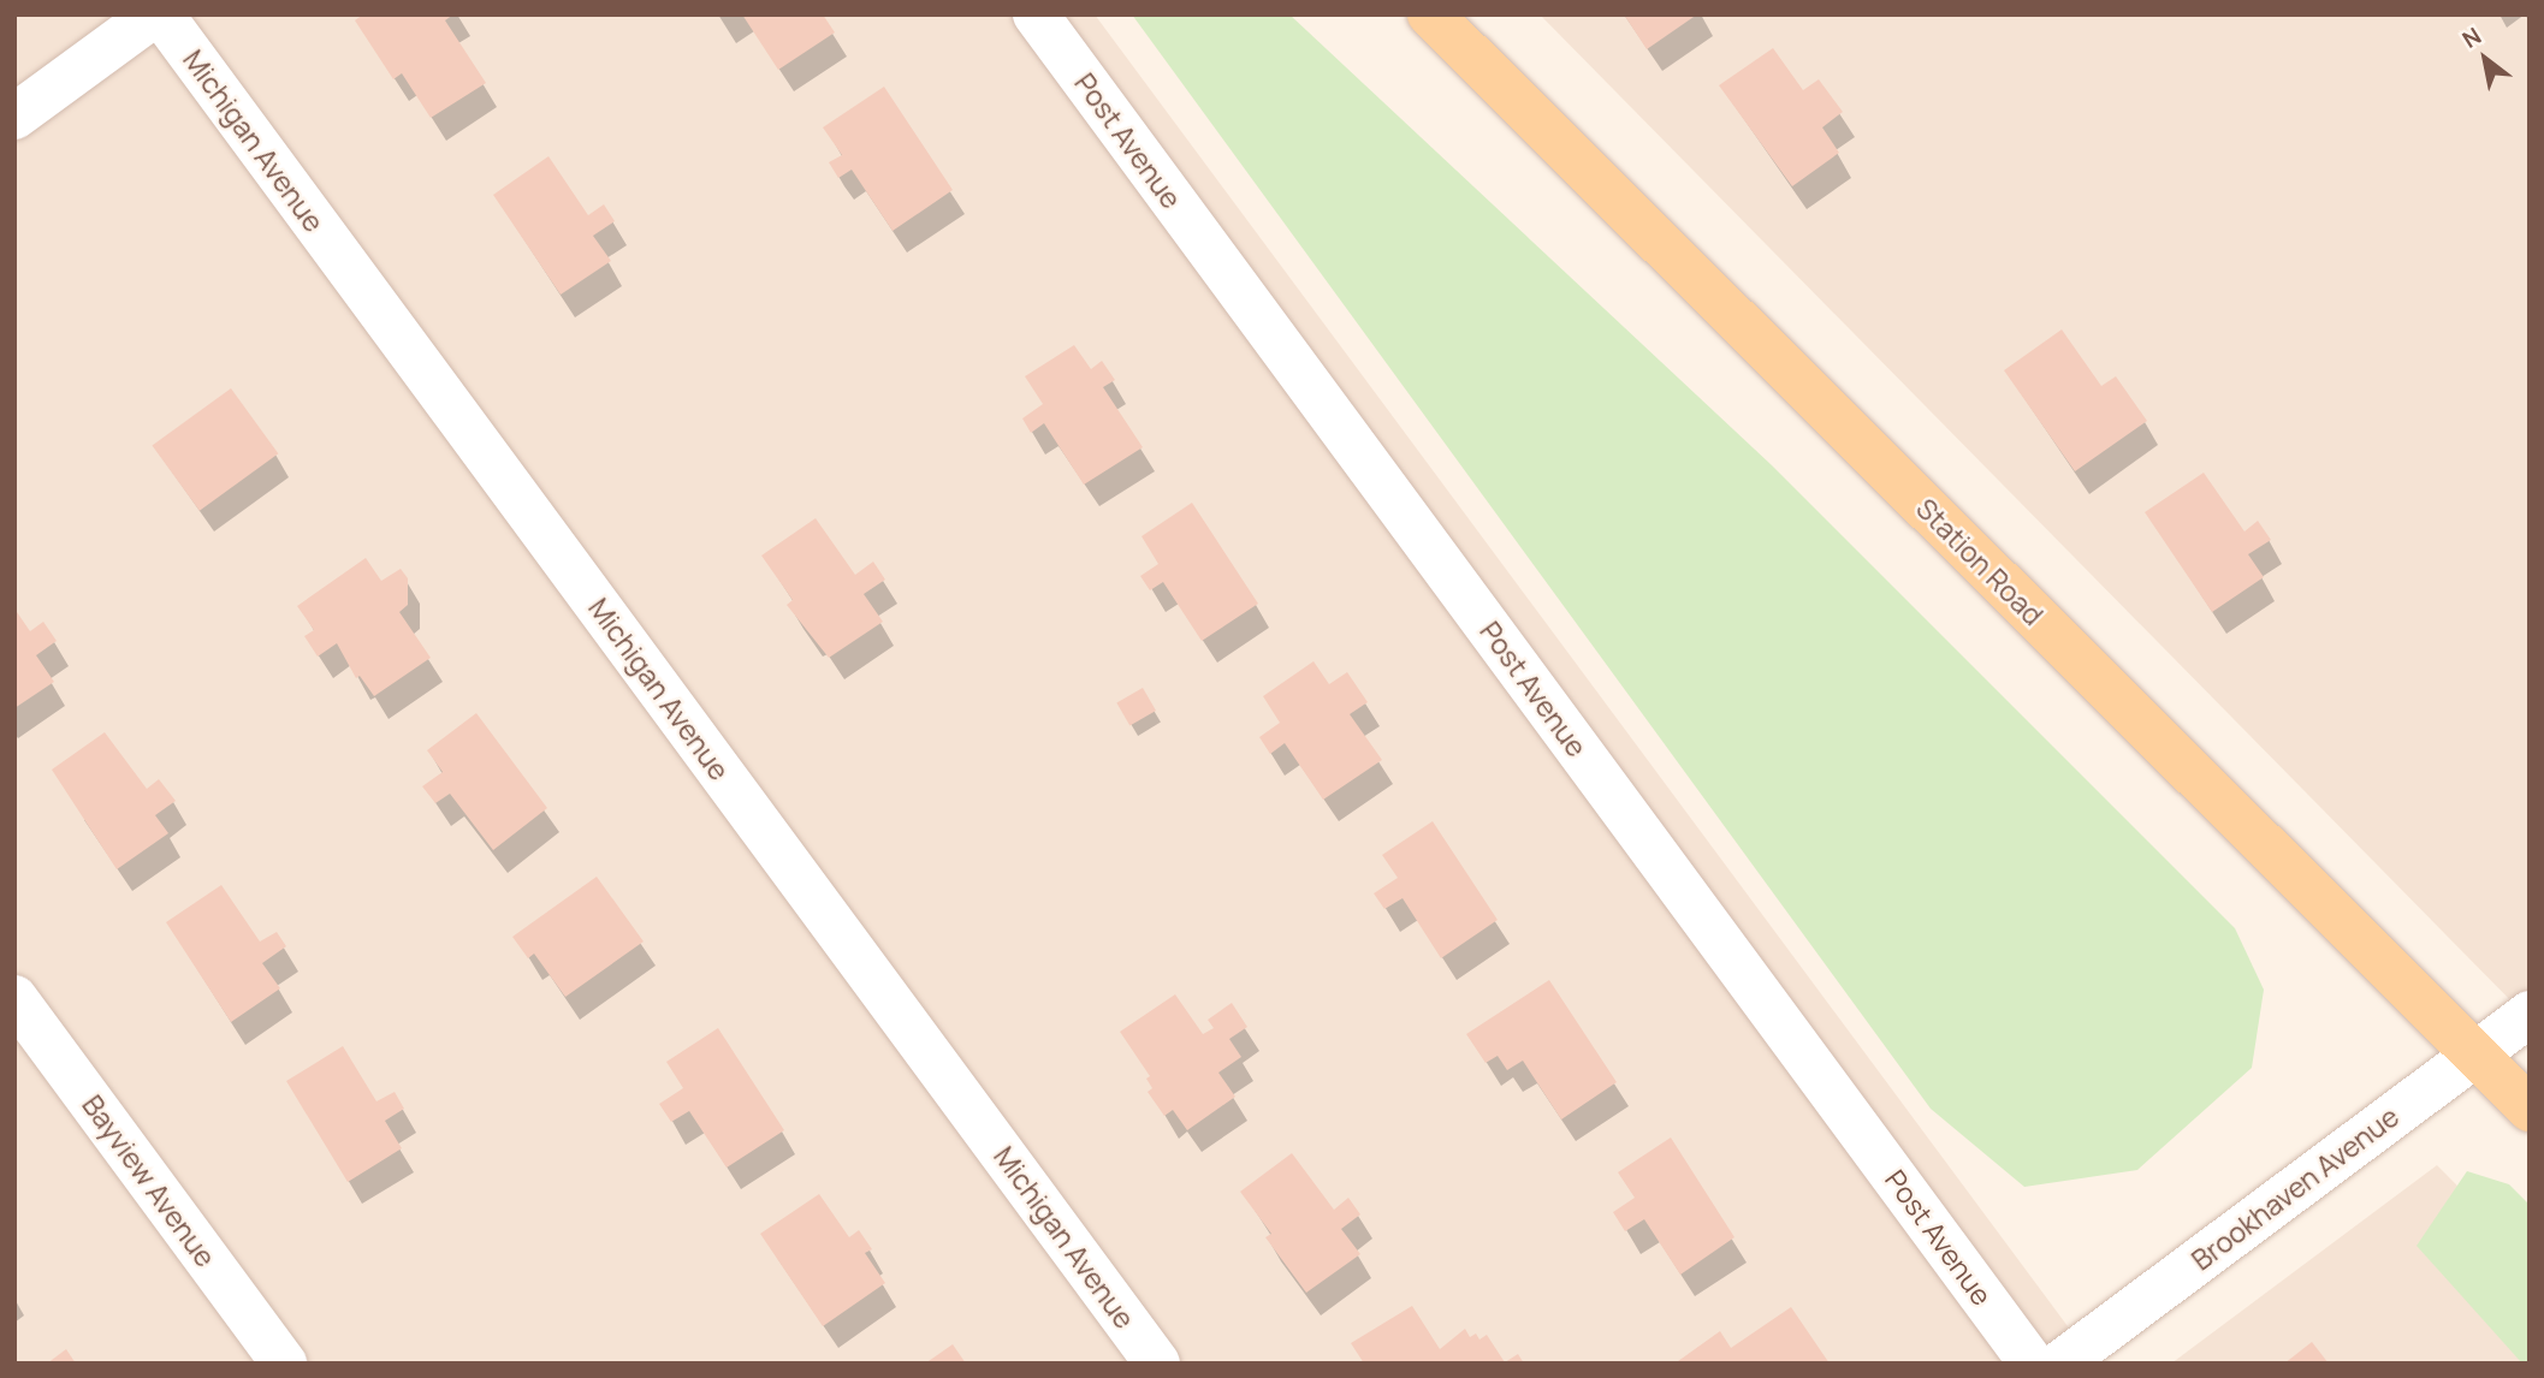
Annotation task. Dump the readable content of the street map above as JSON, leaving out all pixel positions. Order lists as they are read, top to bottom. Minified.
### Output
{"streets":{"main road":["Station Road"],"street":["Michigan Avenue","Post Avenue","Bayview Avenue","Brookhaven Avenue"]},"crossings":[["Station Road","Brookhaven Avenue"]],"north":"top left"}
